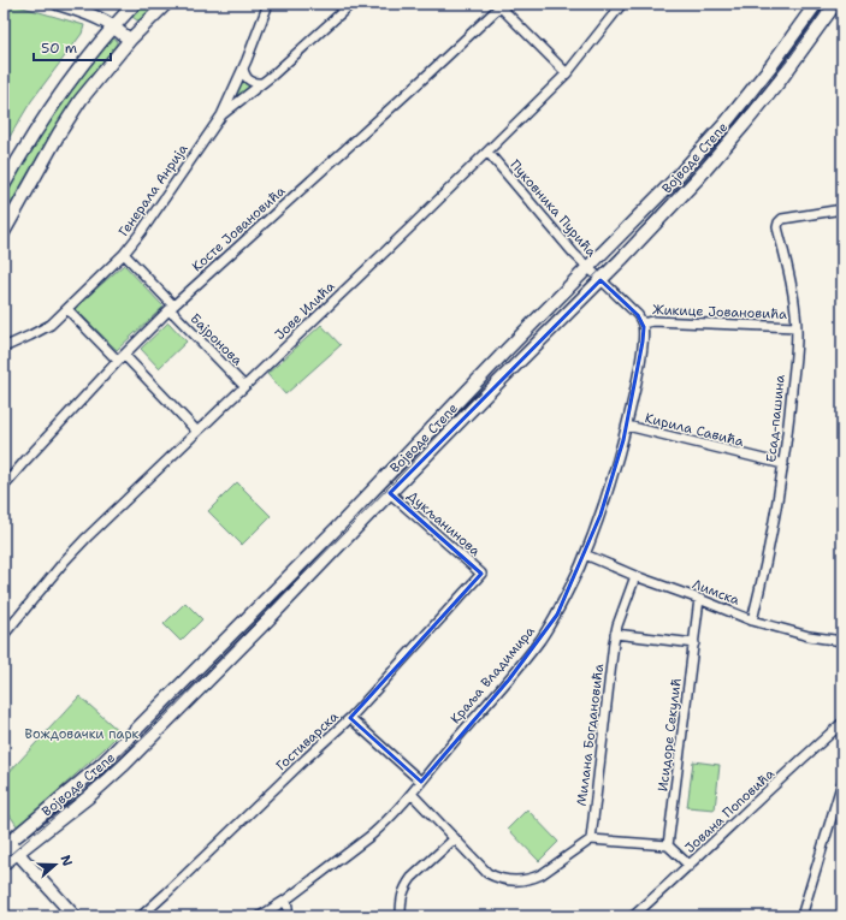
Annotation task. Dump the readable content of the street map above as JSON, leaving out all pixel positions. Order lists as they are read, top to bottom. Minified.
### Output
{"streets":{"main road":["Војводе Степе"],"street":["Генерала Анрија","Пуковника Пурића","Косте Јовановића","Јове Илића","Жикице Јовановића","Бајронова","Есад-пашина","Кирила Савића","Дукљанинова","Лимска","Краља Владимира","Милана Богдановића","Исидоре Секулић","Гостиварска","Јована Поповића"]},"crossings":[["Војводе Степе","Пуковника Пурића"],["Војводе Степе","Дукљанинова"],["Генерала Анрија","Бајронова"],["Пуковника Пурића","Јове Илића"],["Косте Јовановића","Бајронова"],["Јове Илића","Бајронова"],["Жикице Јовановића","Есад-пашина"],["Жикице Јовановића","Краља Владимира"],["Есад-пашина","Кирила Савића"],["Есад-пашина","Лимска"],["Кирила Савића","Краља Владимира"],["Дукљанинова","Гостиварска"],["Лимска","Краља Владимира"],["Лимска","Милана Богдановића"],["Лимска","Исидоре Секулић"]],"parks":["Вождовачки парк"],"scale_bar":"50 m","north":"right"}
